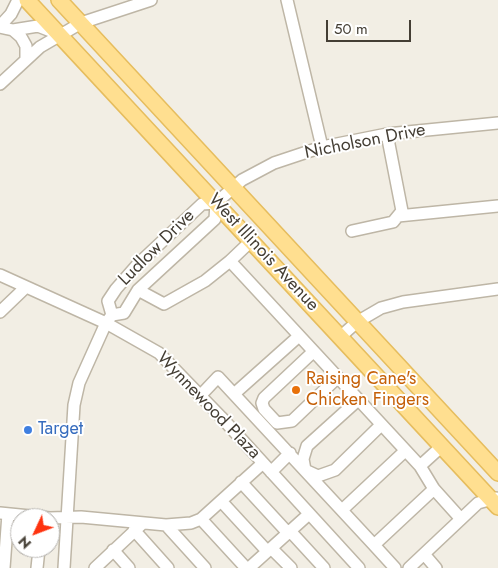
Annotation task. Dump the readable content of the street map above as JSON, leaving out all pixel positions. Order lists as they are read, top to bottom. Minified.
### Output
{"streets":{"main road":["West Illinois Avenue"],"street":["Nicholson Drive","Ludlow Drive","Wynnewood Plaza"]},"crossings":[["Nicholson Drive","Ludlow Drive"],["Nicholson Drive","West Illinois Avenue"],["Ludlow Drive","West Illinois Avenue"],["Ludlow Drive","Wynnewood Plaza"]],"places":["Raising Cane's Chicken Fingers","Target"],"scale_bar":"50 m","north":"bottom left"}
